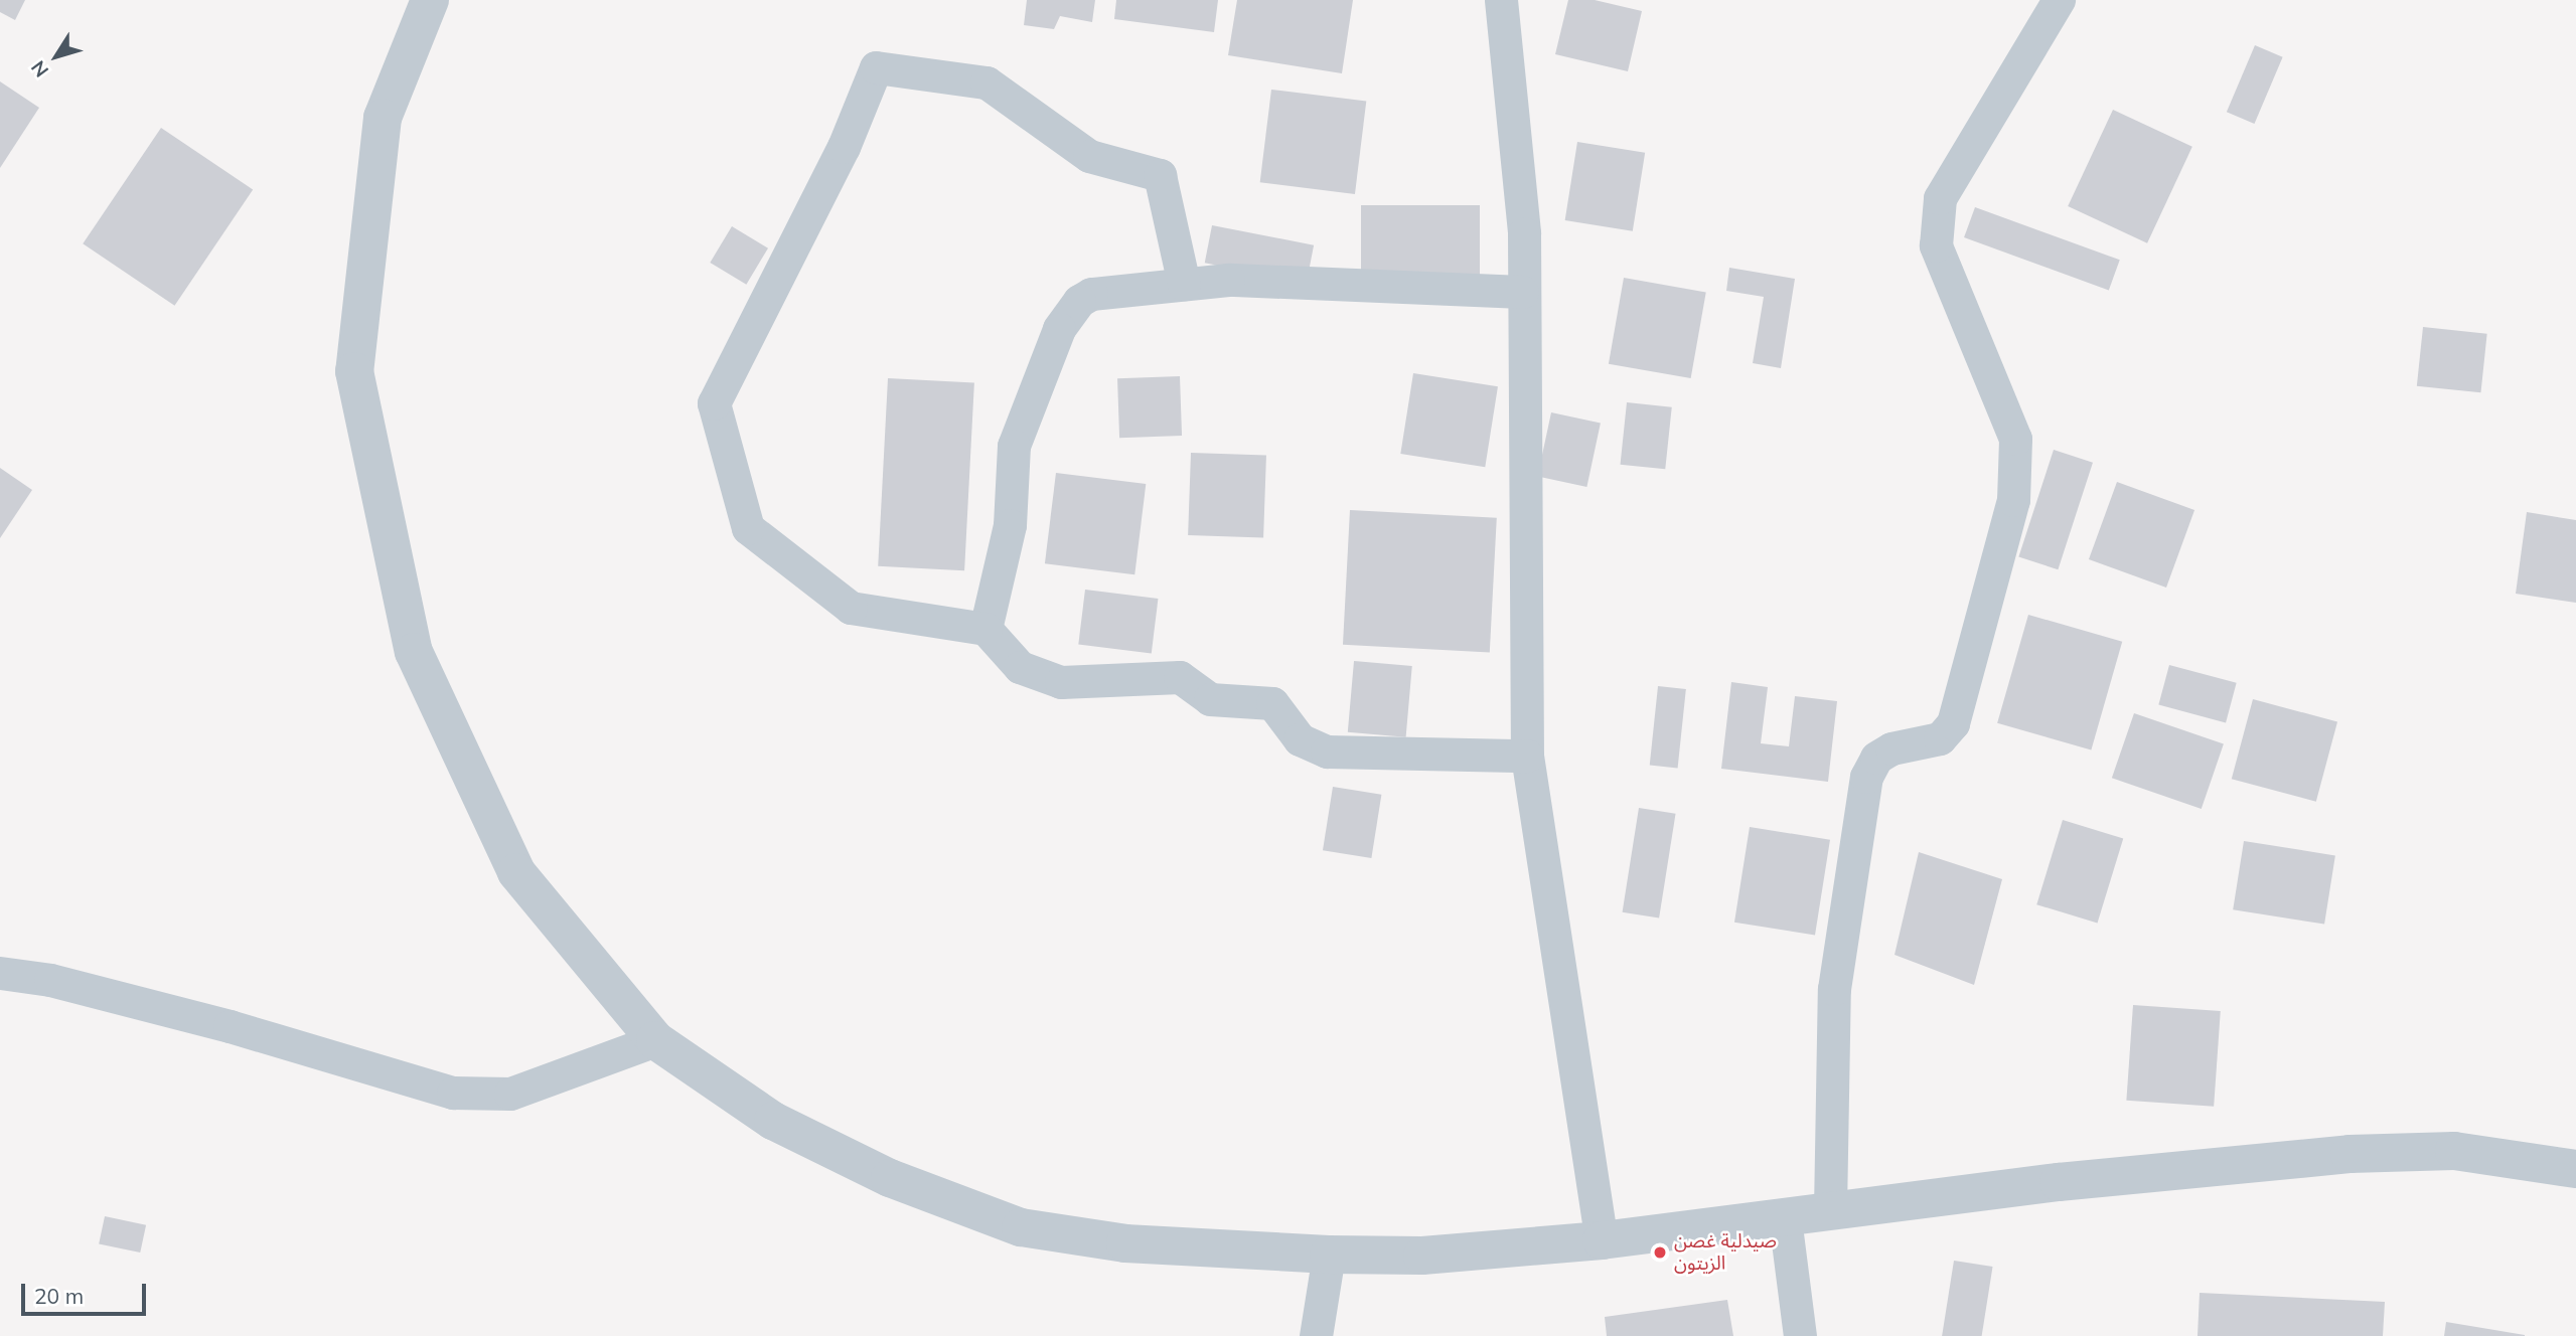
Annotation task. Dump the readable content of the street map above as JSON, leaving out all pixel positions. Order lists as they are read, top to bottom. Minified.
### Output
{"places":["صيدلية غصن الزيتون"],"scale_bar":"20 m","north":"bottom left"}
